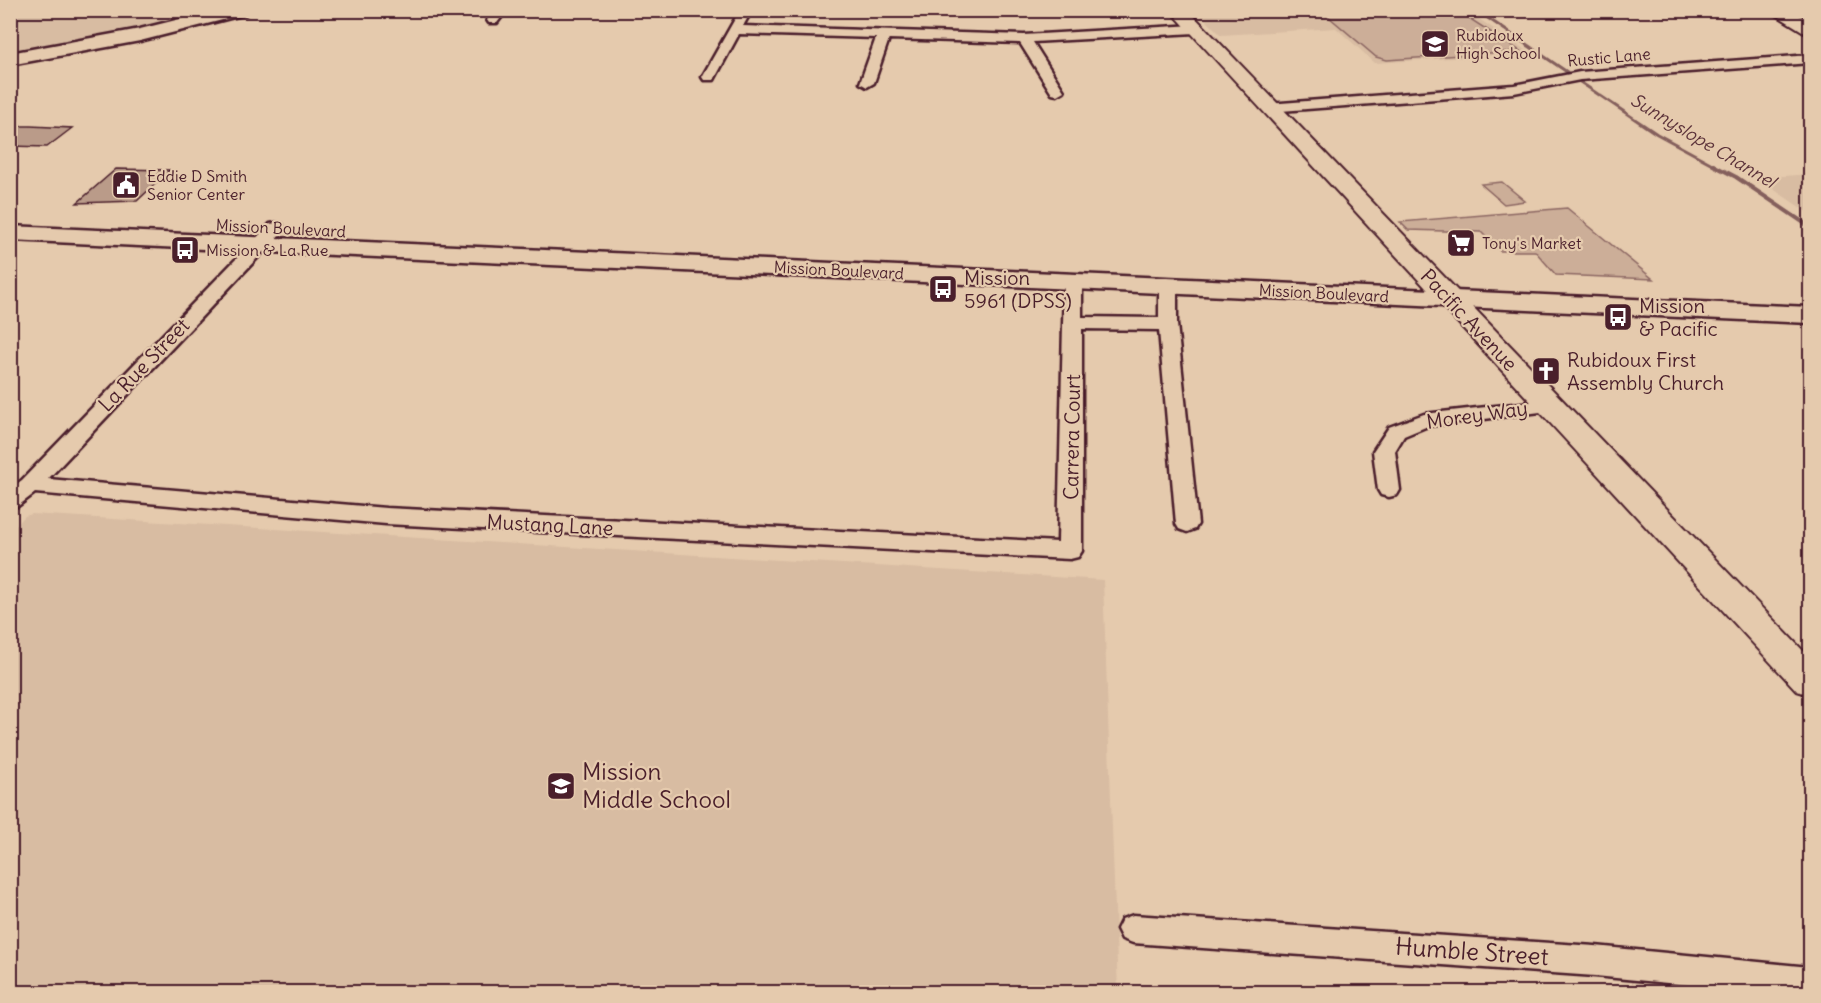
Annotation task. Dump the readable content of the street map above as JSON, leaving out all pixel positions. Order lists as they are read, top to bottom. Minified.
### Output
{"streets":{"main road":["Mission Boulevard"],"street":["Rustic Lane","Pacific Avenue","La Rue Street","Morey Way","Carrera Court","Mustang Lane","Humble Street"]},"crossings":[["Rustic Lane","Pacific Avenue"],["Mission Boulevard","Pacific Avenue"],["Mission Boulevard","La Rue Street"],["Mission Boulevard","Carrera Court"],["Pacific Avenue","Morey Way"],["La Rue Street","Mustang Lane"],["Carrera Court","Mustang Lane"]],"water":["Sunnyslope Channel"],"places":{"school or university":["Rubidoux High School","Mission Middle School"],"public building":["Eddie D Smith Senior Center"],"supermarket":["Tony's Market"],"bus stop":["Mission & La Rue","Mission 5961 (DPSS)","Mission & Pacific"],"church":["Rubidoux First Assembly Church"]}}
